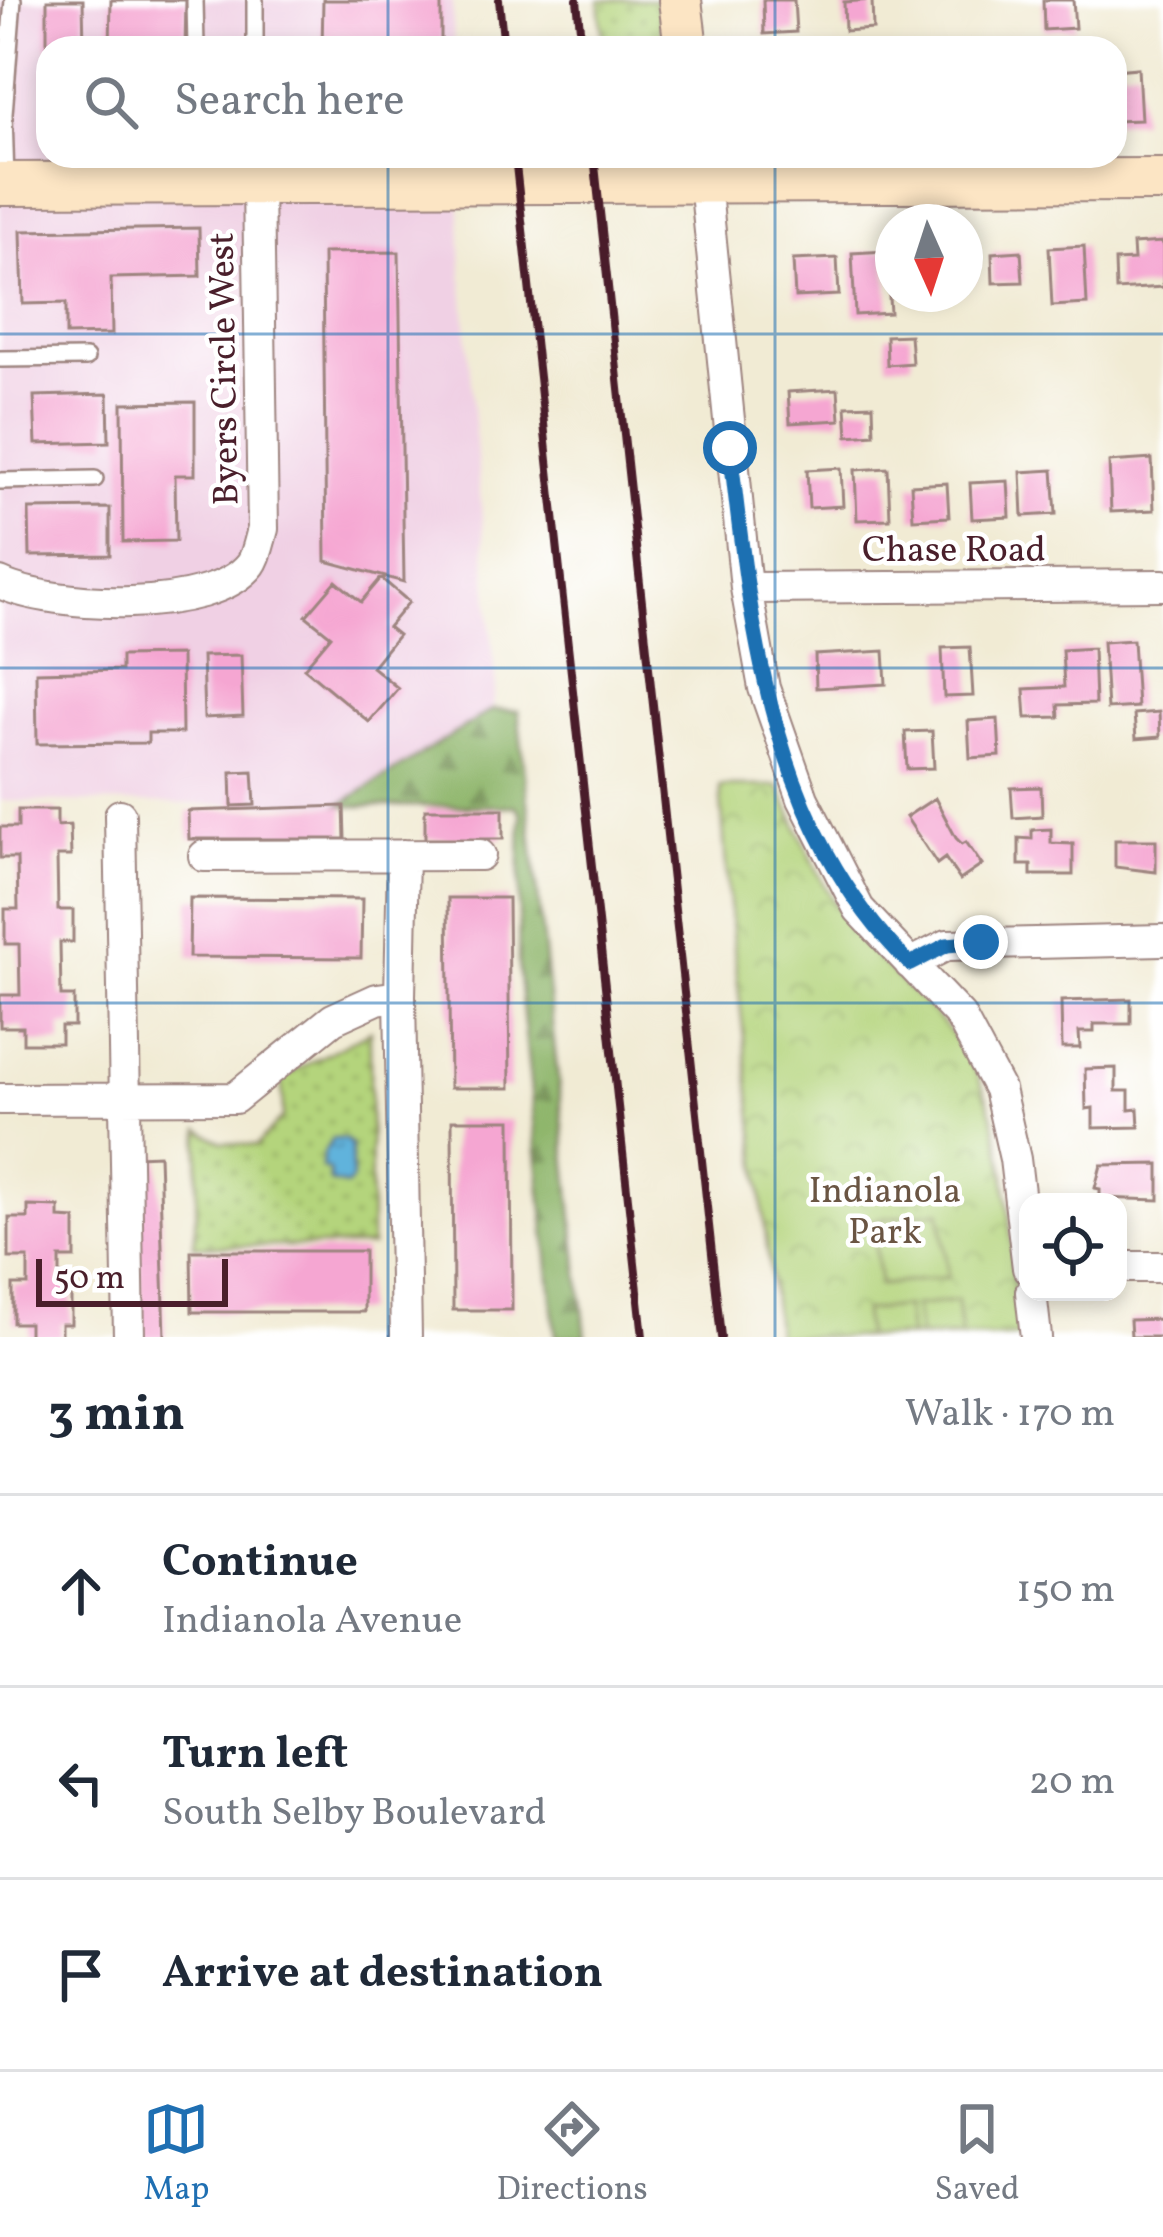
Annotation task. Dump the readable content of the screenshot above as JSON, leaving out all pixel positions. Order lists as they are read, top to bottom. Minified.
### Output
{"streets":{"street":["Byers Circle West","Chase Road"]},"parks":["Indianola Park"],"scale_bar":"50 m","north":"bottom","page":{"search":"Search here","scale":"50 m","heading":["3 min","Walk · 170 m"],"list":[["Continue","Indianola Avenue","150 m"],["Turn left","South Selby Boulevard","20 m"],"Arrive at destination"],"nav":["Map","Directions","Saved"]}}
